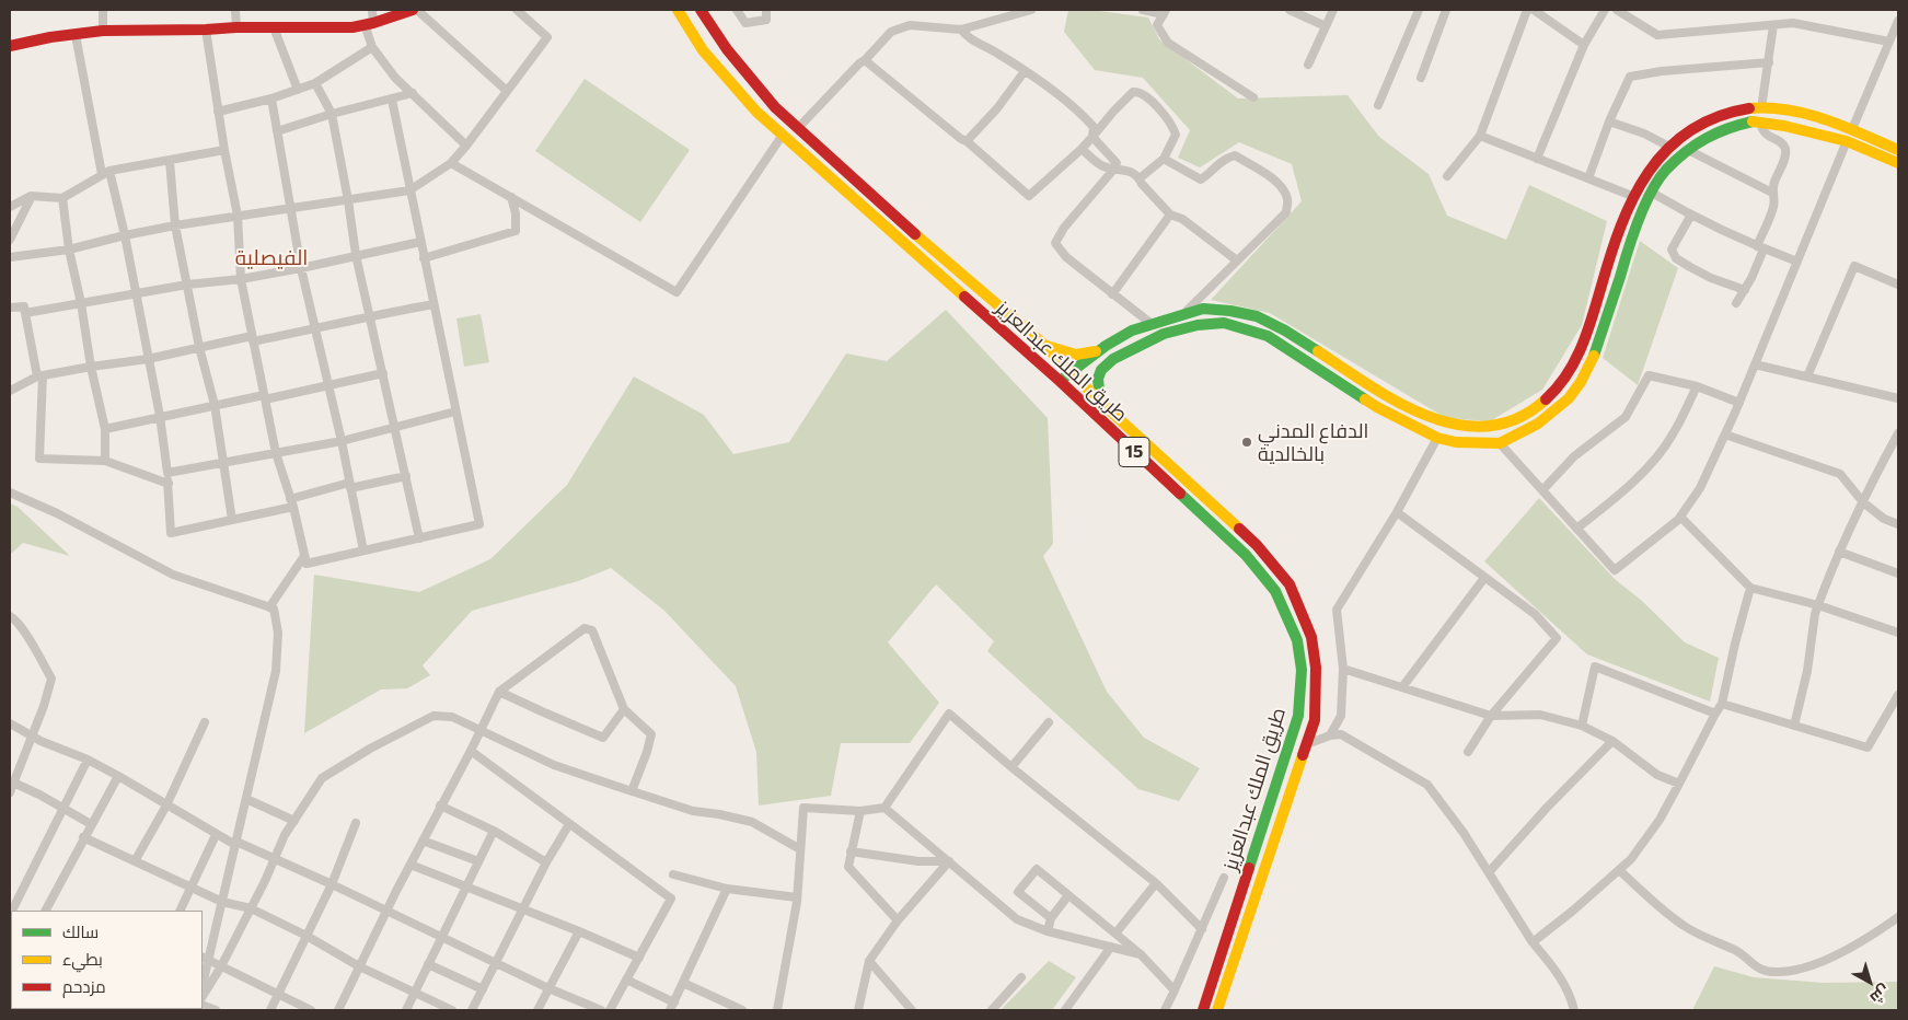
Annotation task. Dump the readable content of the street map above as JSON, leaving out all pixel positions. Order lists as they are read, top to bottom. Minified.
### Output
{"streets":{"main road":["طريق الملك عبدالعزيز","15"]},"districts":["الفيصلية"],"places":["الدفاع المدني بالخالدية"],"legend":["سالك","بطيء","مزدحم"],"north":"bottom right"}
